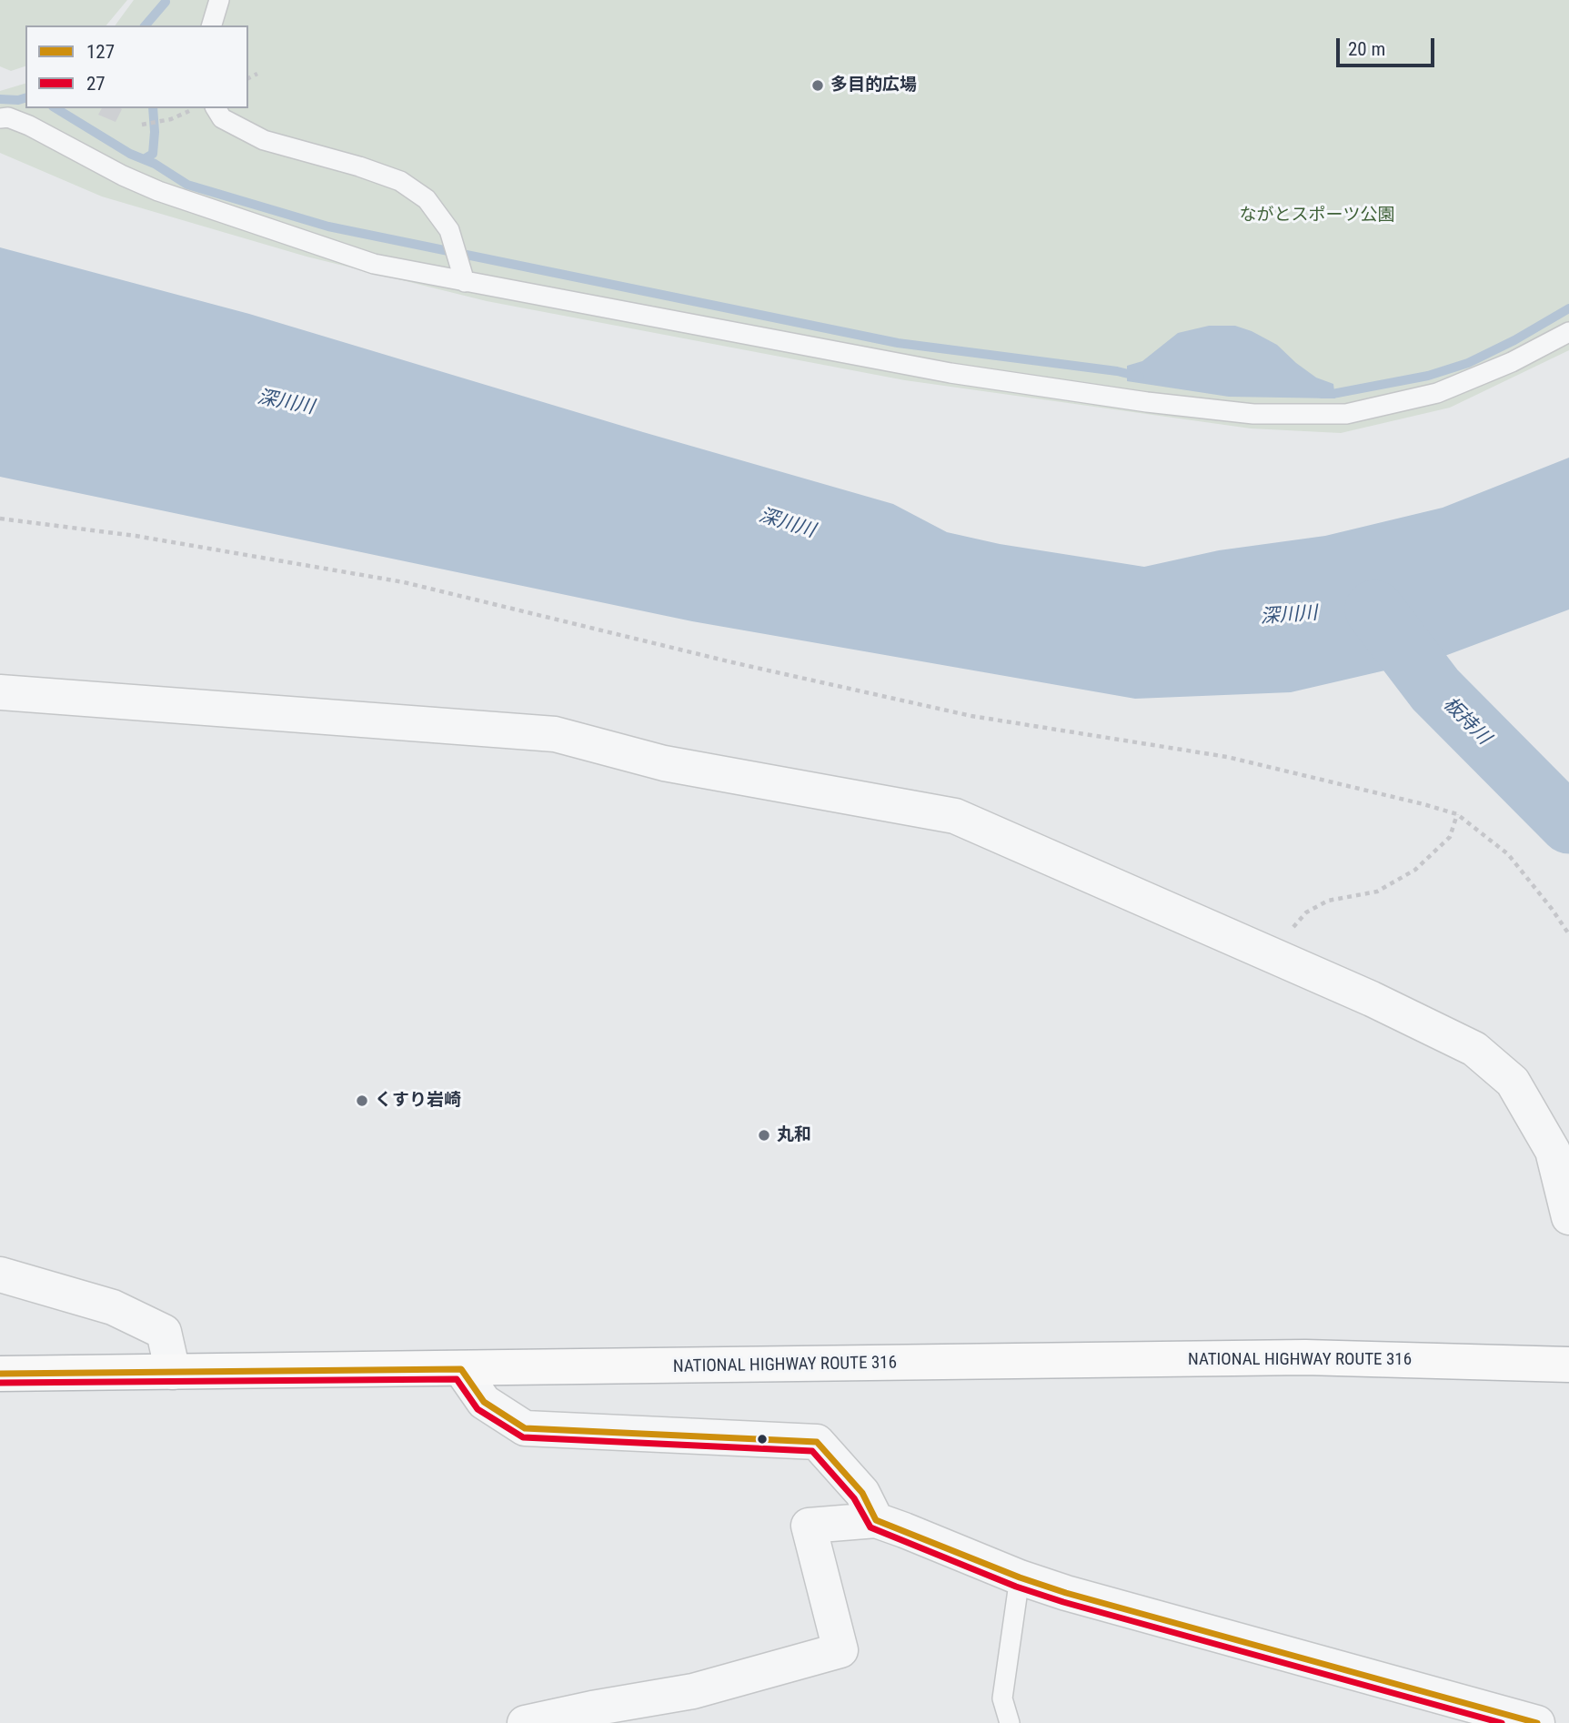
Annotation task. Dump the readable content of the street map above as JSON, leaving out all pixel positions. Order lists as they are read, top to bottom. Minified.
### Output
{"streets":{"highway":["NATIONAL HIGHWAY ROUTE 316"]},"water":["深川川","板持川"],"parks":["ながとスポーツ公園"],"places":["多目的広場","くすり岩崎","丸和"],"lines":["transit line 127","transit line 27"],"legend":["127","27"],"scale_bar":"20 m"}
